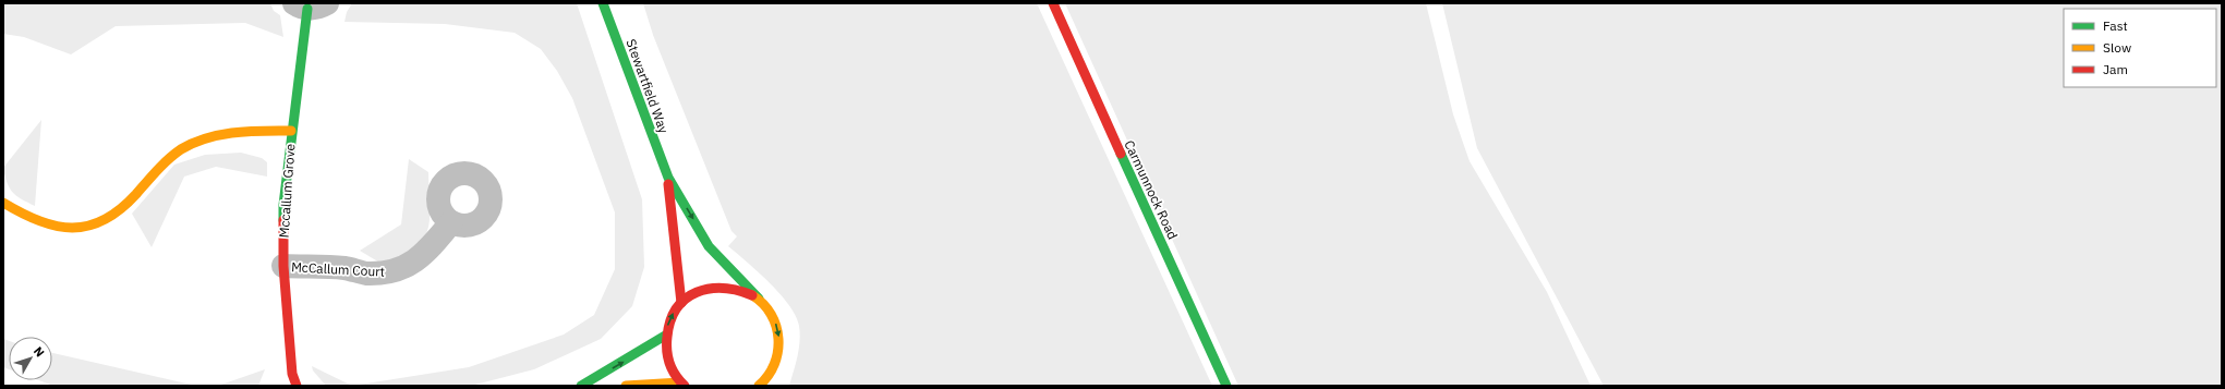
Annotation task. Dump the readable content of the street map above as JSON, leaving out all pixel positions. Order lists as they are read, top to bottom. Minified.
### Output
{"streets":{"street":["Stewartfield Way","Carmunnock Road","Mccallum Grove","McCallum Court"]},"crossings":[["Mccallum Grove","McCallum Court"]],"legend":["Fast","Slow","Jam"],"north":"top right"}
